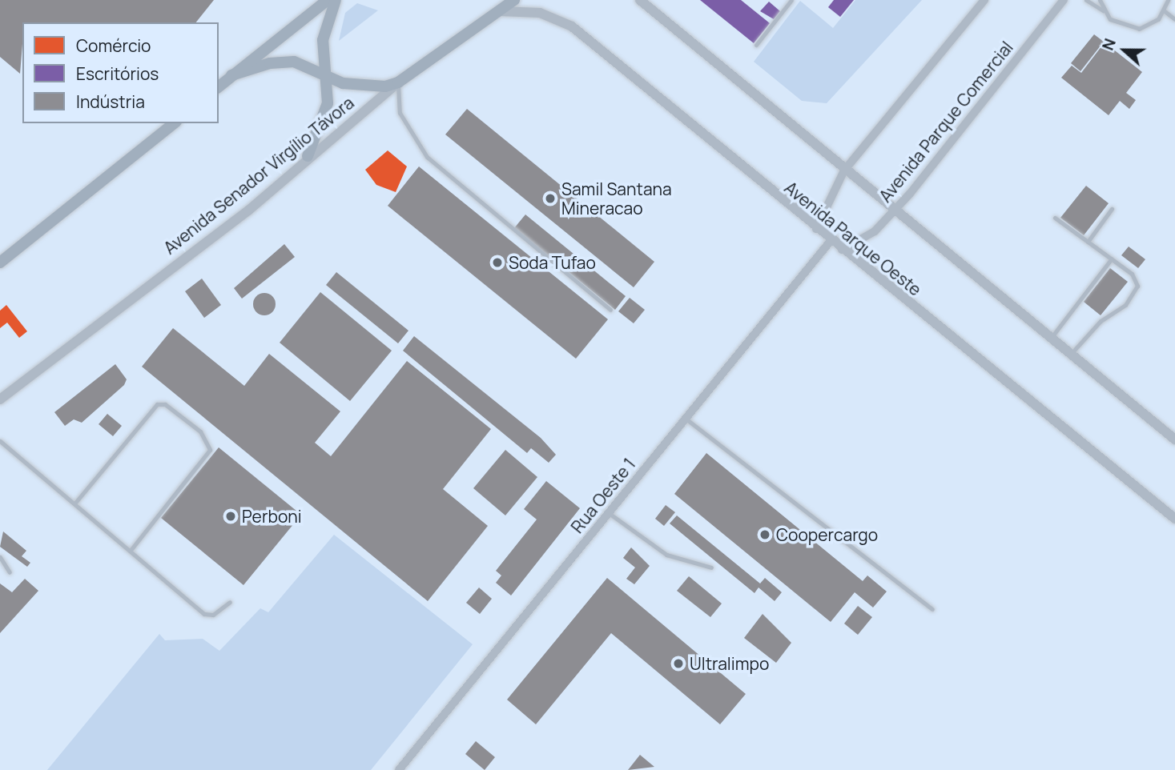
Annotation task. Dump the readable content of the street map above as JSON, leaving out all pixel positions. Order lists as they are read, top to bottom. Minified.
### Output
{"streets":{"main road":["Avenida Senador Virgílio Távora"],"street":["Avenida Parque Comercial","Avenida Parque Oeste","Rua Oeste 1"]},"crossings":[["Avenida Parque Comercial","Avenida Parque Oeste"],["Avenida Senador Virgílio Távora","Avenida Parque Oeste"],["Avenida Parque Oeste","Rua Oeste 1"]],"places":["Samil Santana Mineracao","Soda Tufao","Perboni","Coopercargo","Ultralimpo"],"legend":["Comércio","Escritórios","Indústria"],"north":"left"}
